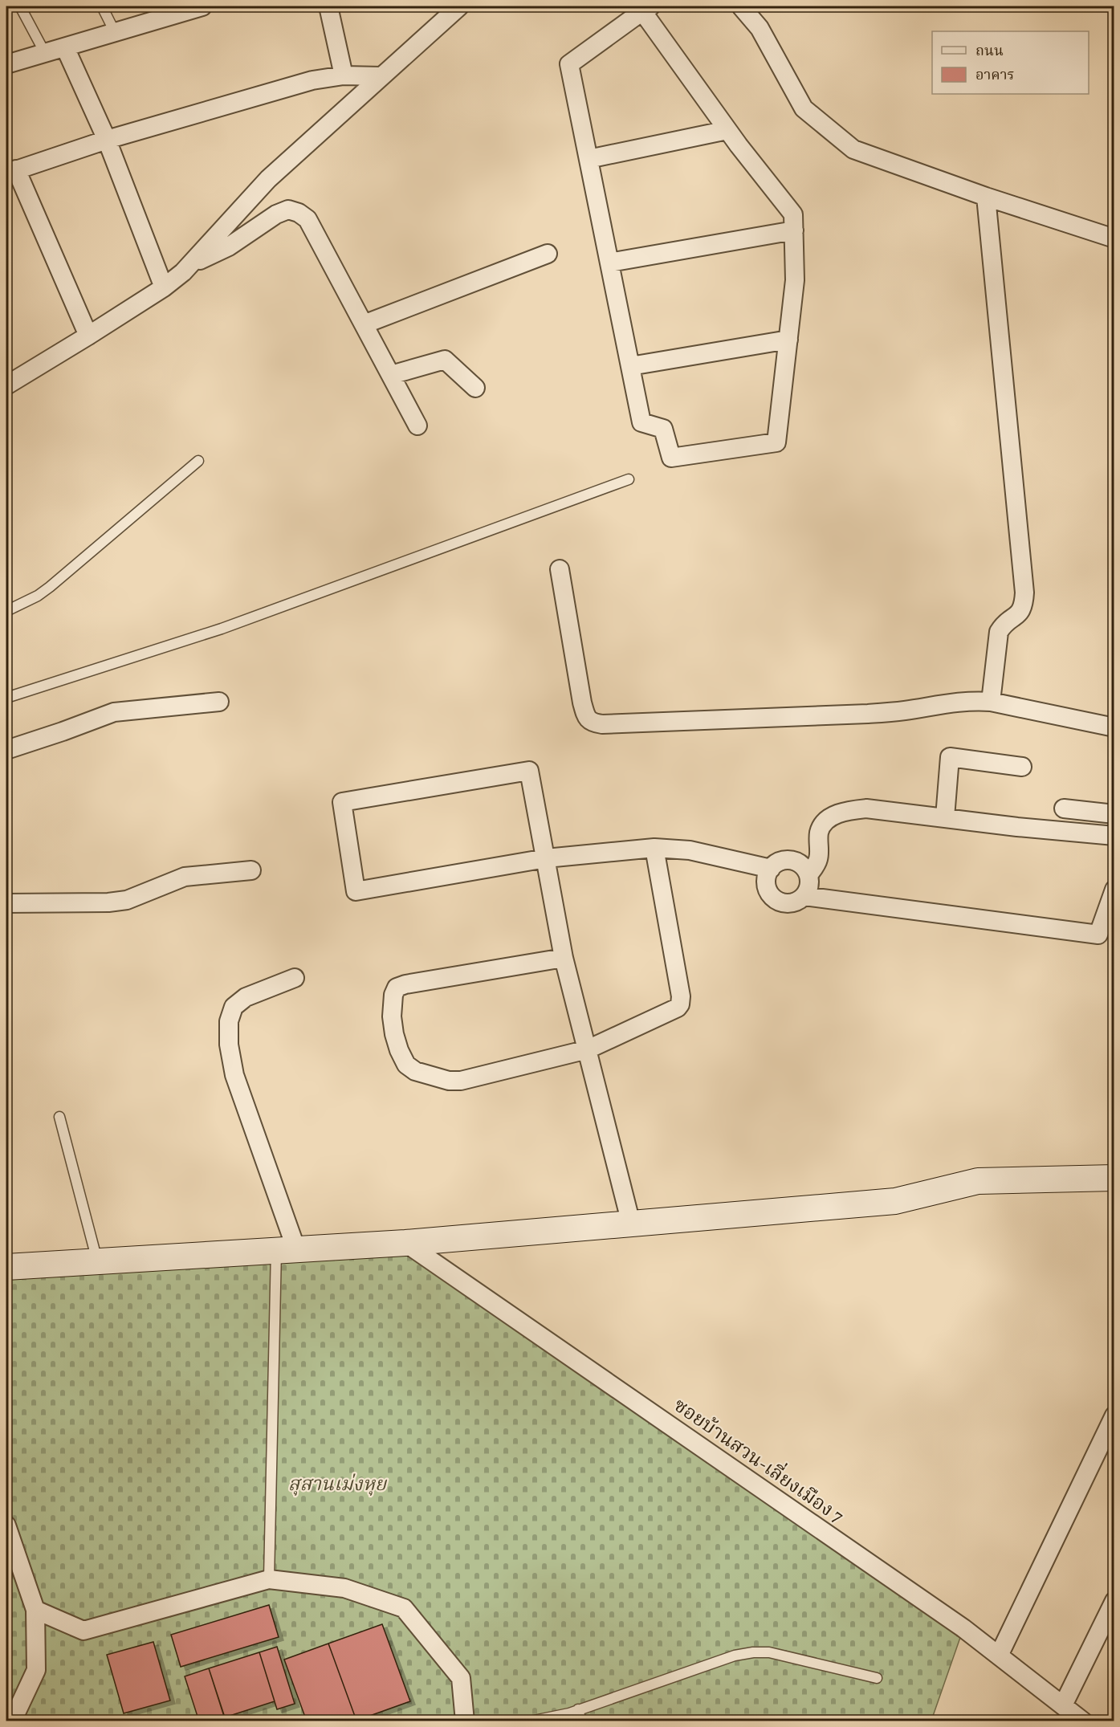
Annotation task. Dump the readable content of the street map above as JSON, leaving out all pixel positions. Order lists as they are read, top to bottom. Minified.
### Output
{"streets":{"street":["ซอยบ้านสวน-เลี่ยงเมือง 7"]},"parks":["สุสานเม่งหุย"],"legend":["ถนน","อาคาร"]}
